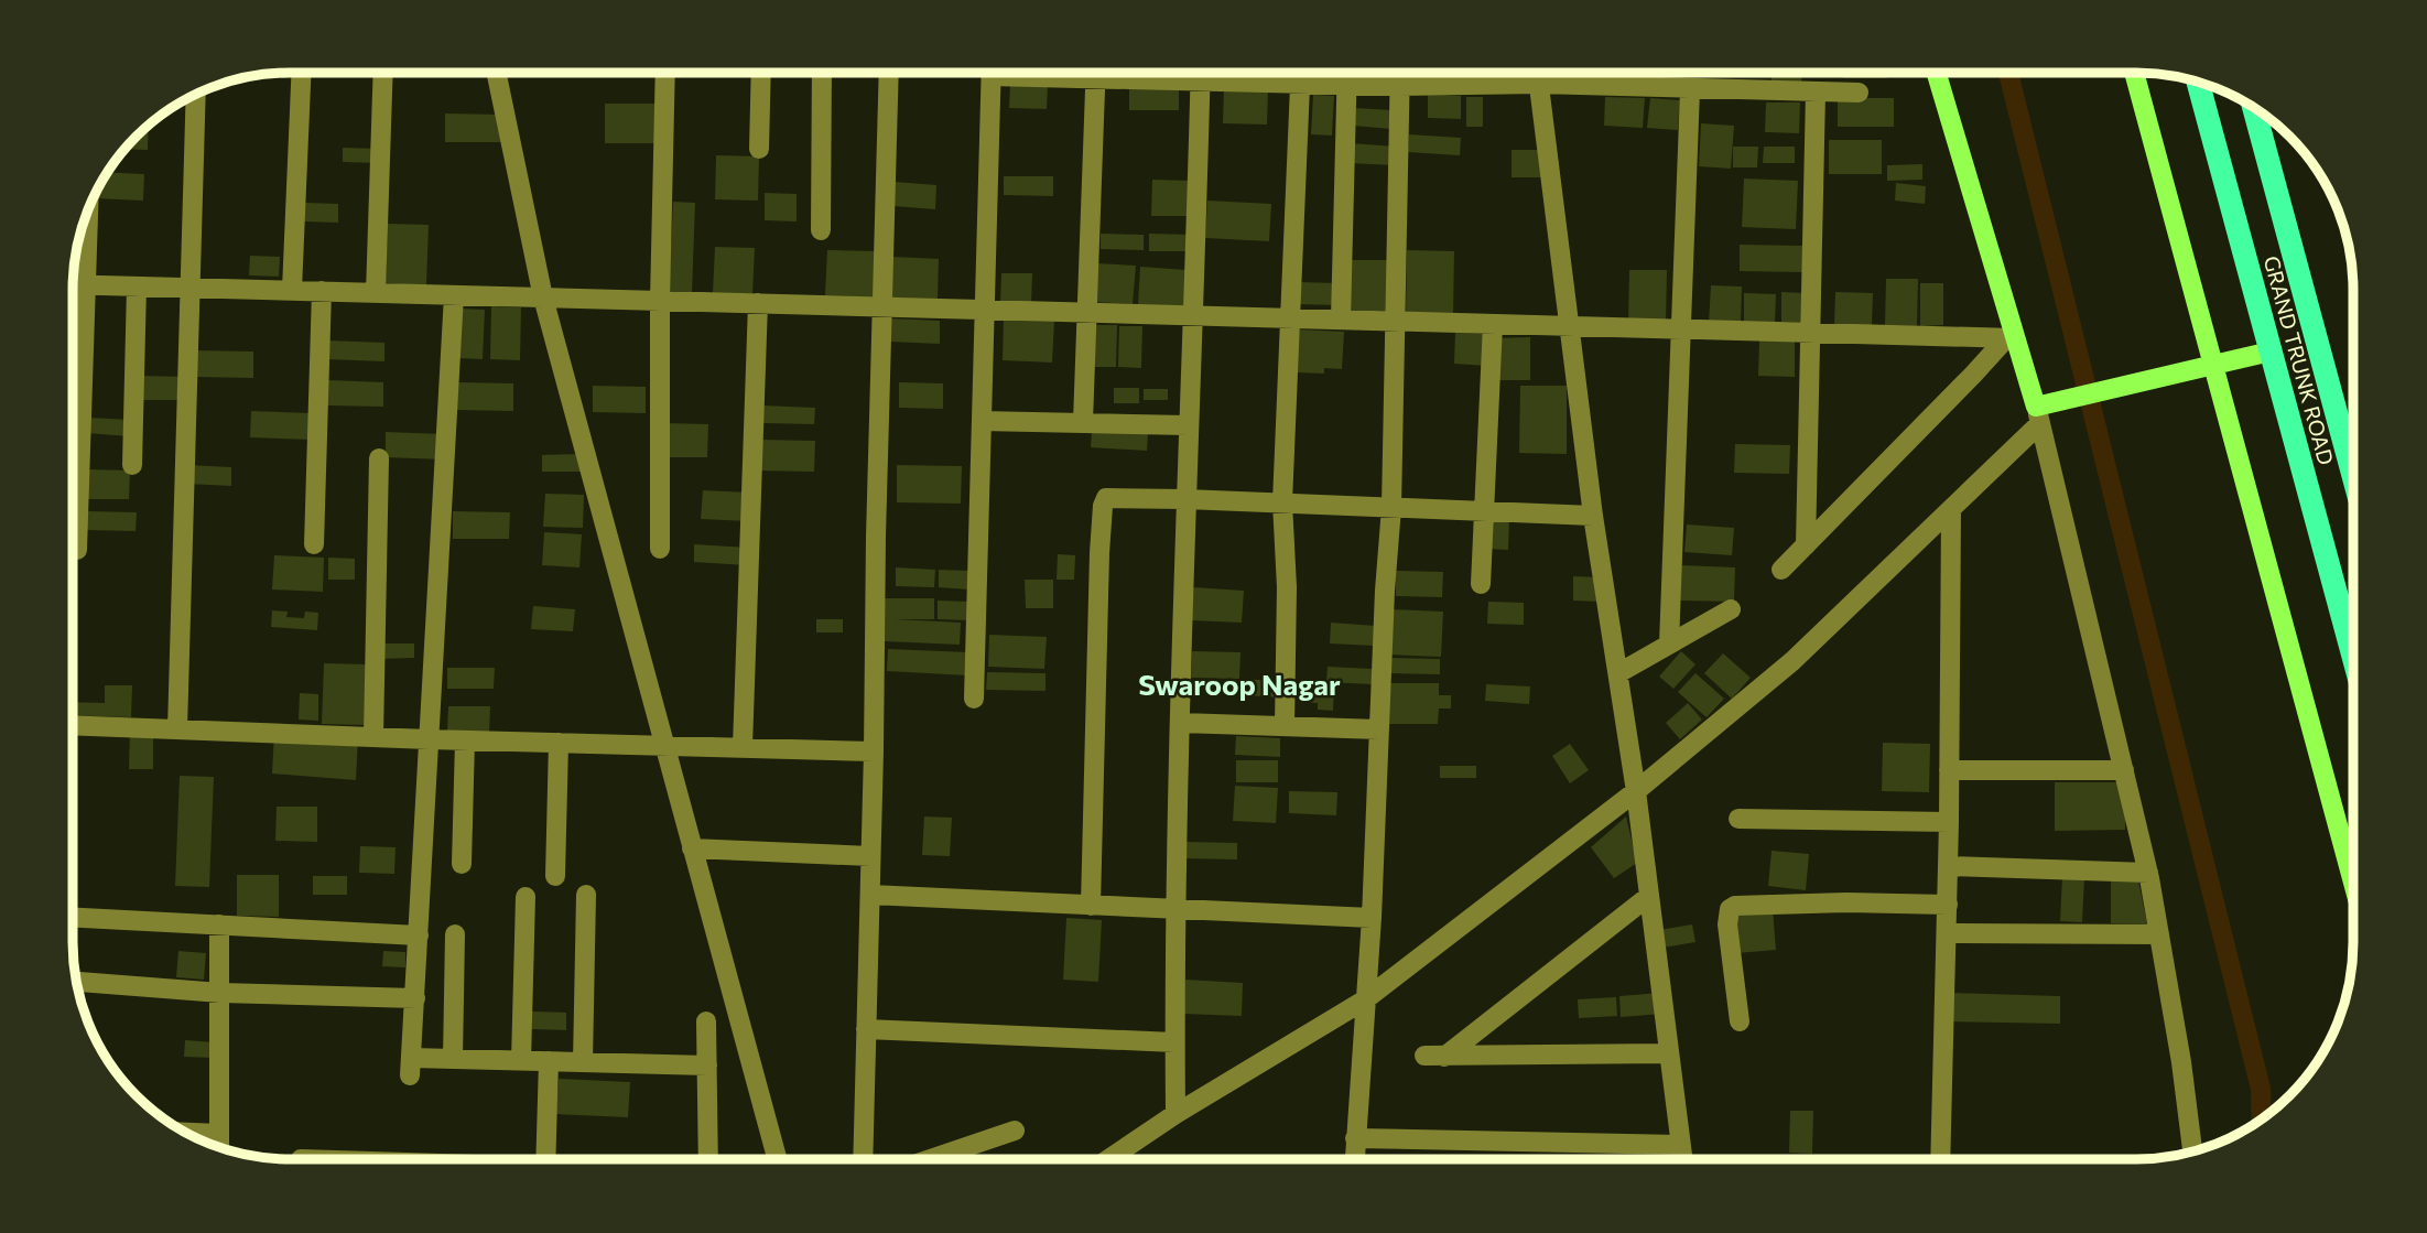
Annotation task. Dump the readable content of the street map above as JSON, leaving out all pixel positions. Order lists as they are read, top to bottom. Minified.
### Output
{"streets":{"highway":["GRAND TRUNK ROAD"]},"districts":["Swaroop Nagar"]}
